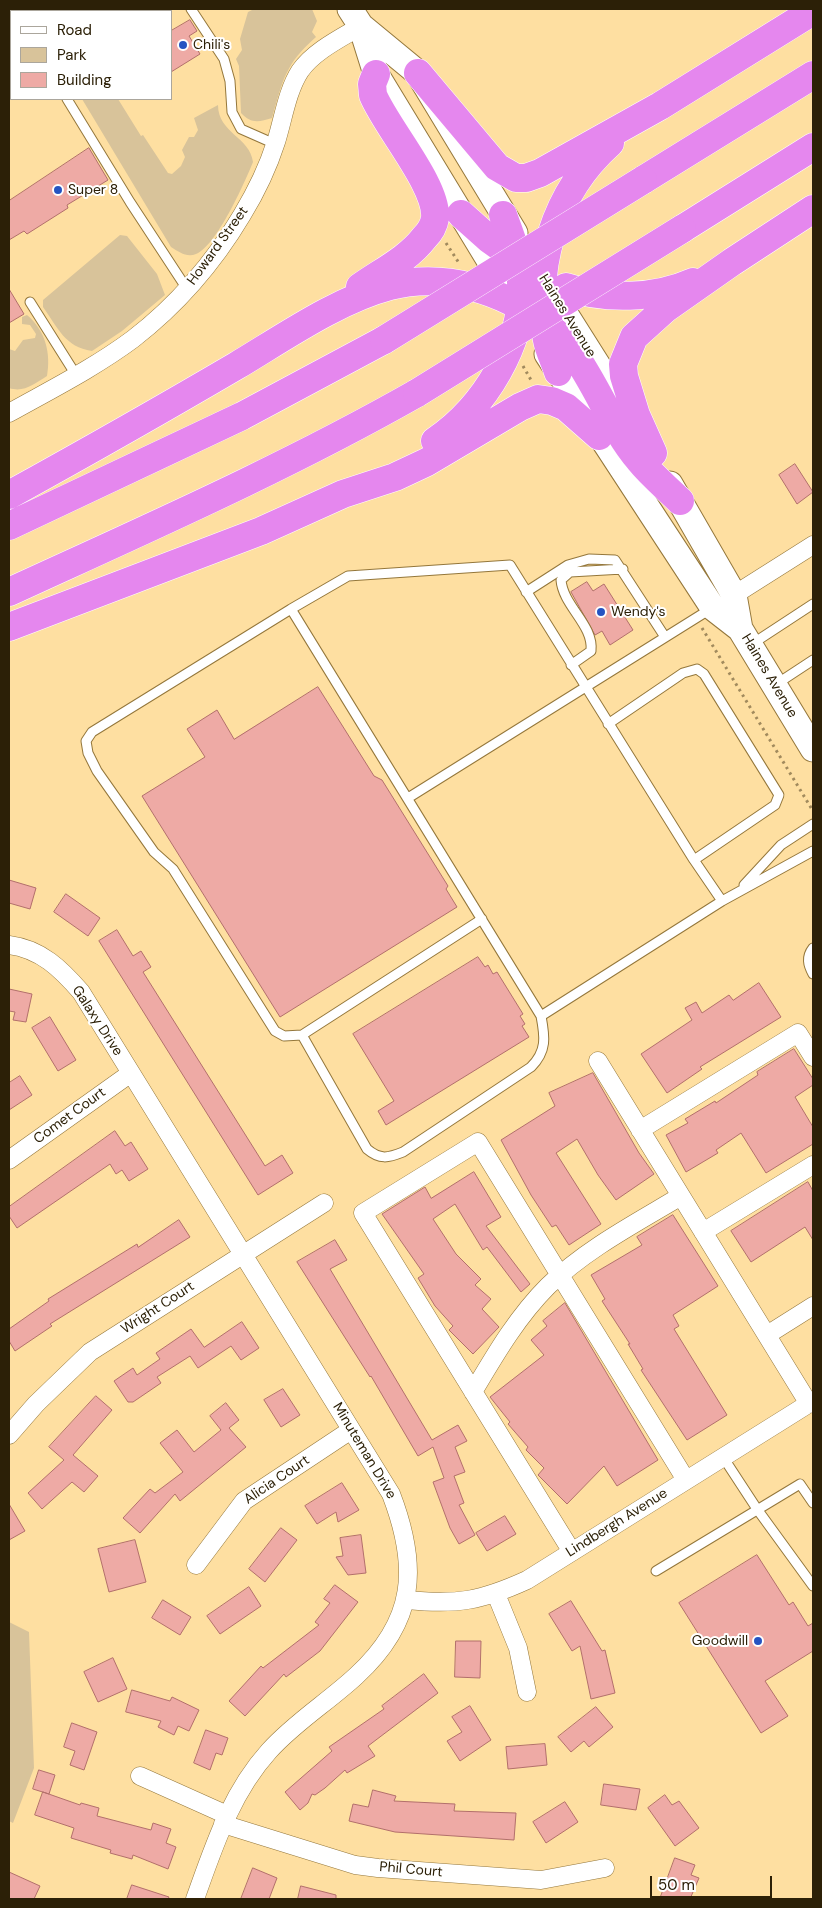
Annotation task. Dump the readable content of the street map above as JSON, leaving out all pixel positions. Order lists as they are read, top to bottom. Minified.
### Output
{"streets":{"main road":["Haines Avenue"],"street":["Howard Street","Galaxy Drive","Comet Court","Wright Court","Minuteman Drive","Alicia Court","Lindbergh Avenue","Phil Court"]},"crossings":[["Howard Street","Haines Avenue"],["Galaxy Drive","Comet Court"],["Galaxy Drive","Minuteman Drive"],["Comet Court","Minuteman Drive"],["Wright Court","Minuteman Drive"],["Minuteman Drive","Alicia Court"],["Minuteman Drive","Lindbergh Avenue"],["Minuteman Drive","Phil Court"]],"places":["Chili's","Super 8","Wendy's","Goodwill"],"legend":["Road","Park","Building"],"scale_bar":"50 m"}
